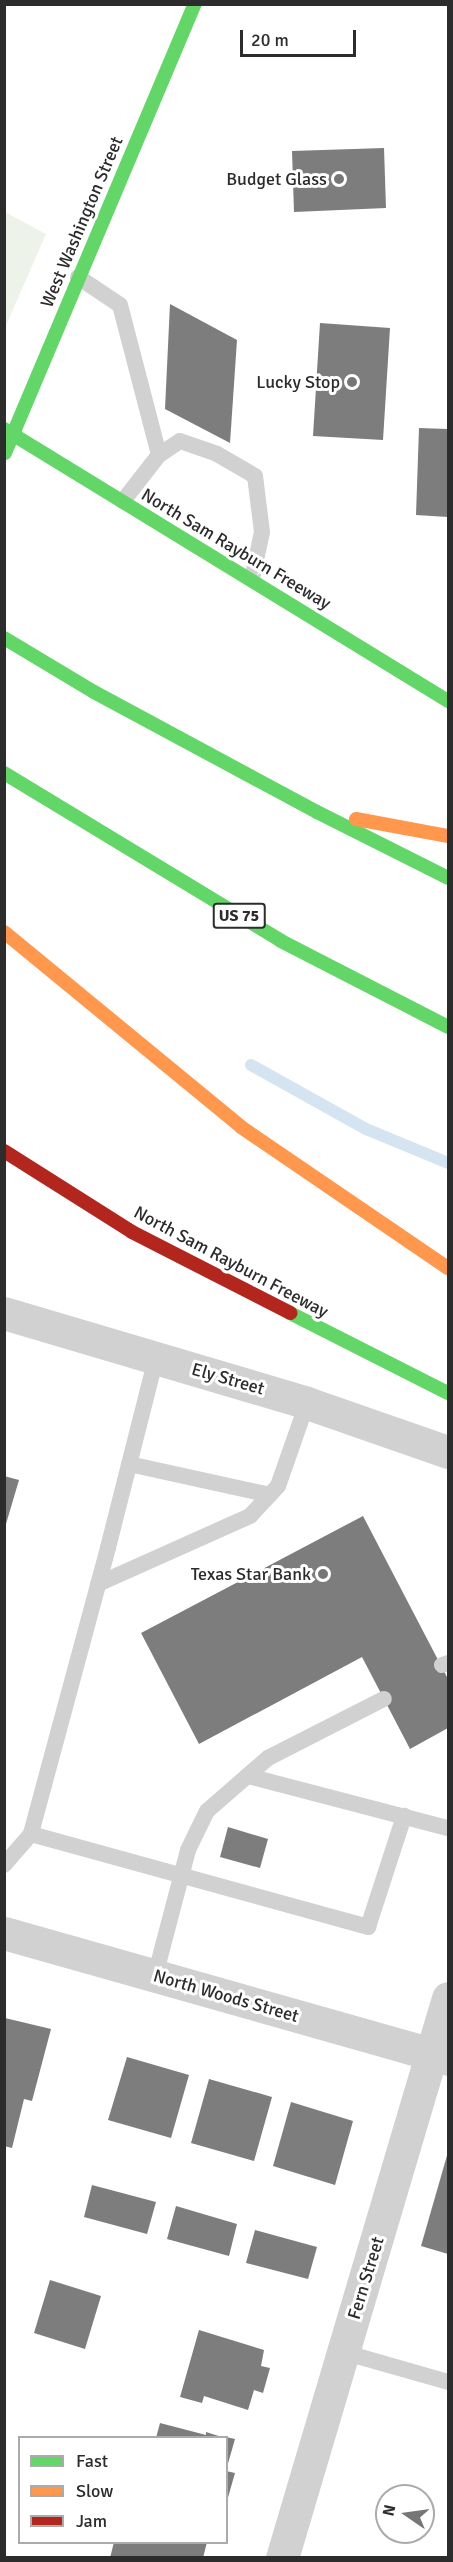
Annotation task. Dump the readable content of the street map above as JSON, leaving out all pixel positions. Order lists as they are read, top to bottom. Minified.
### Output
{"streets":{"main road":["West Washington Street","North Sam Rayburn Freeway","US 75"],"street":["Ely Street","North Woods Street","Fern Street"]},"crossings":[["West Washington Street","North Sam Rayburn Freeway"],["North Woods Street","Fern Street"]],"places":["Budget Glass","Lucky Stop","Texas Star Bank"],"legend":["Fast","Slow","Jam"],"scale_bar":"20 m","north":"left"}
